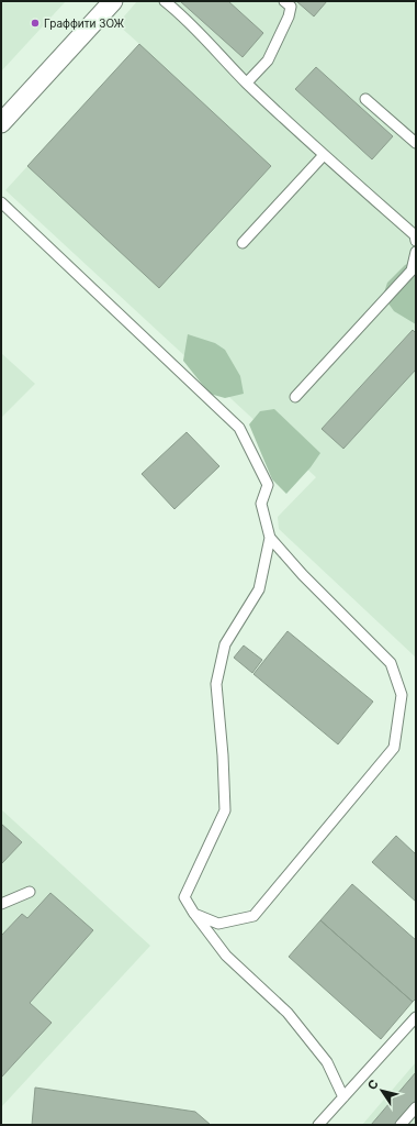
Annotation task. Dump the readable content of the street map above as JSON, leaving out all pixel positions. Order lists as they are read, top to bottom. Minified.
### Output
{"places":["Граффити ЗОЖ"],"north":"top left"}
